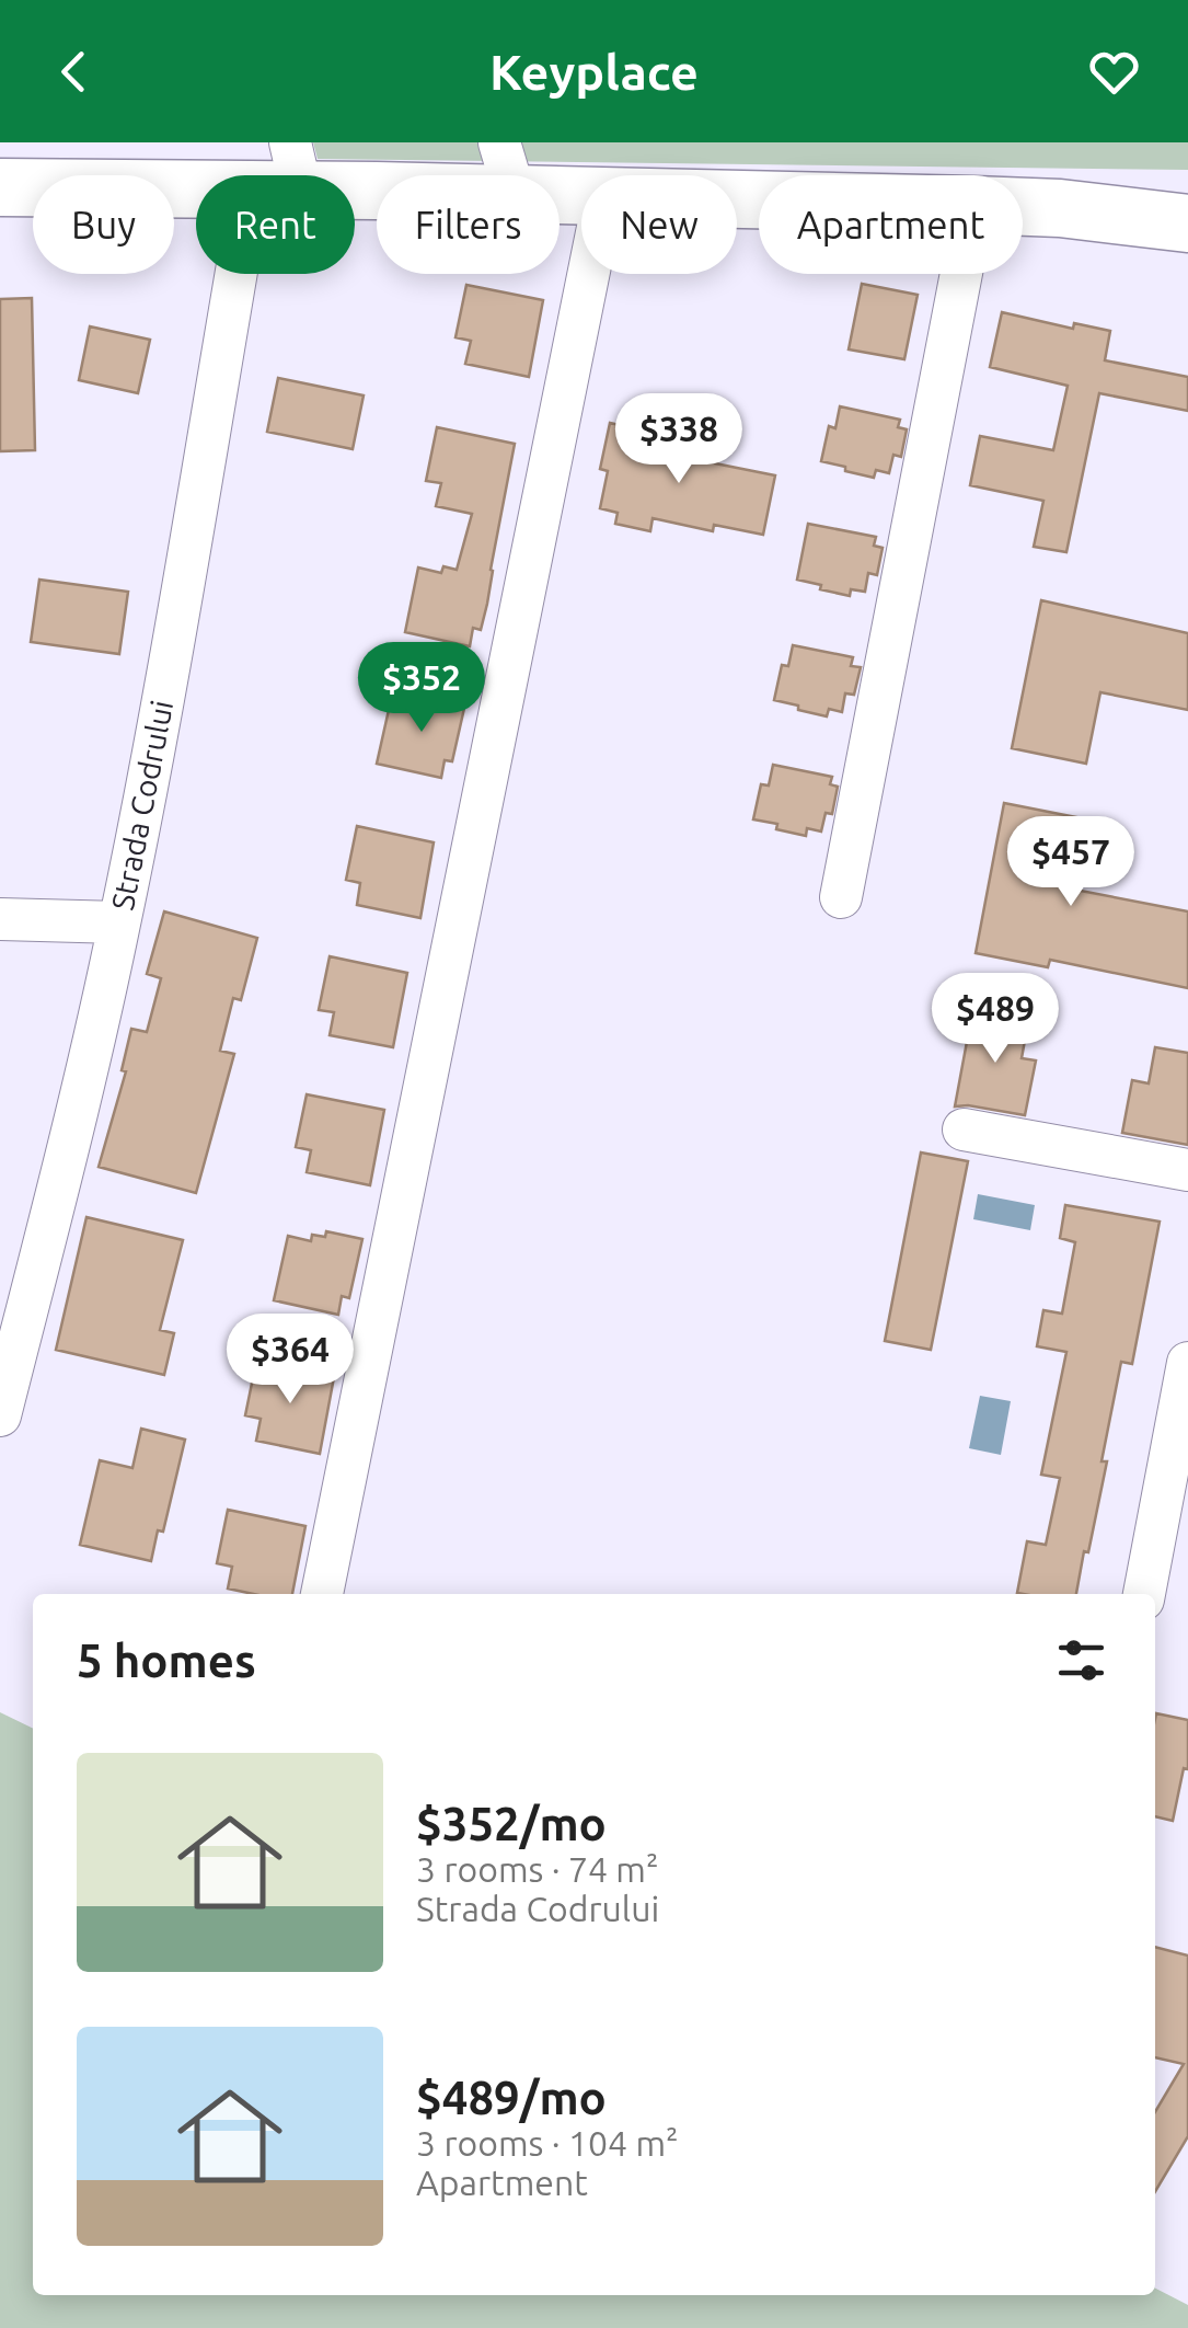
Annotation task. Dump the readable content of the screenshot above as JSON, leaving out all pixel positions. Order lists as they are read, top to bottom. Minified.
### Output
{"streets":{"street":["Strada Codrului"]},"page":{"header":"Keyplace","chip":["Buy","Rent","Filters","New","Apartment"],"price":["$338","$352","$457","$489","$364"],"heading":"5 homes","list":[{"name":"$352/mo","note":"3 rooms · 74 m² · Strada Codrului"},{"name":"$489/mo","note":"3 rooms · 104 m² · Apartment"}]}}
